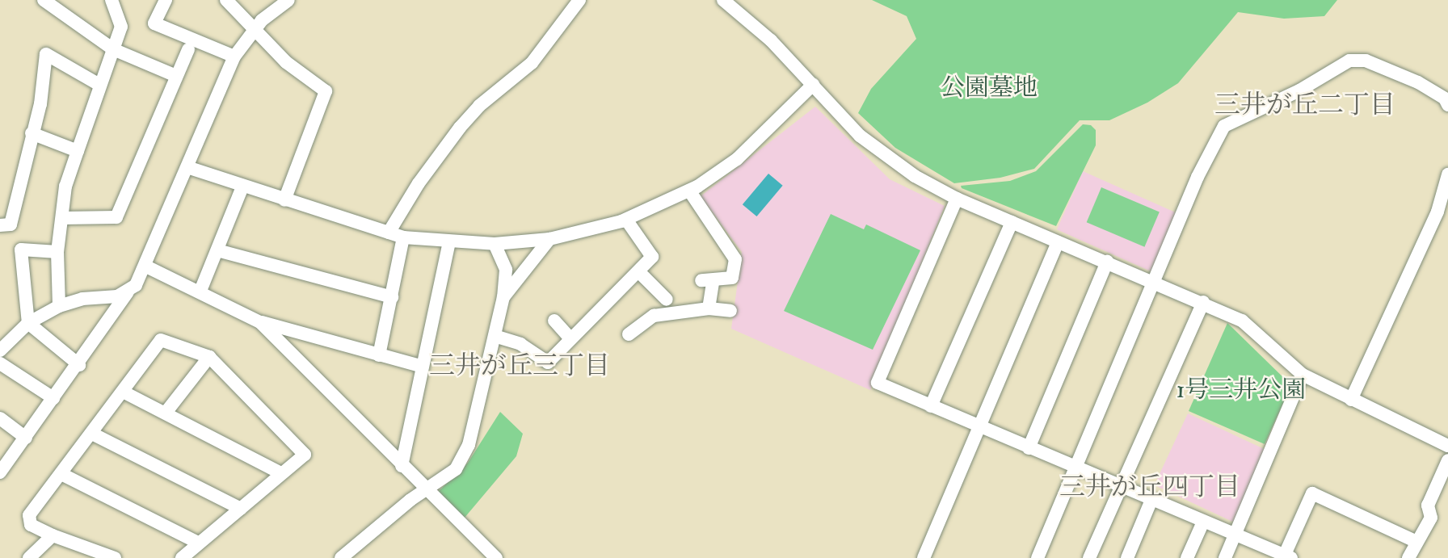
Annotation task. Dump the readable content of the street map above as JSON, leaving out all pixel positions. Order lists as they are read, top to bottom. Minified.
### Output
{"districts":["三井が丘二丁目","三井が丘三丁目","三井が丘四丁目"],"parks":["公園墓地","1号三井公園"]}
